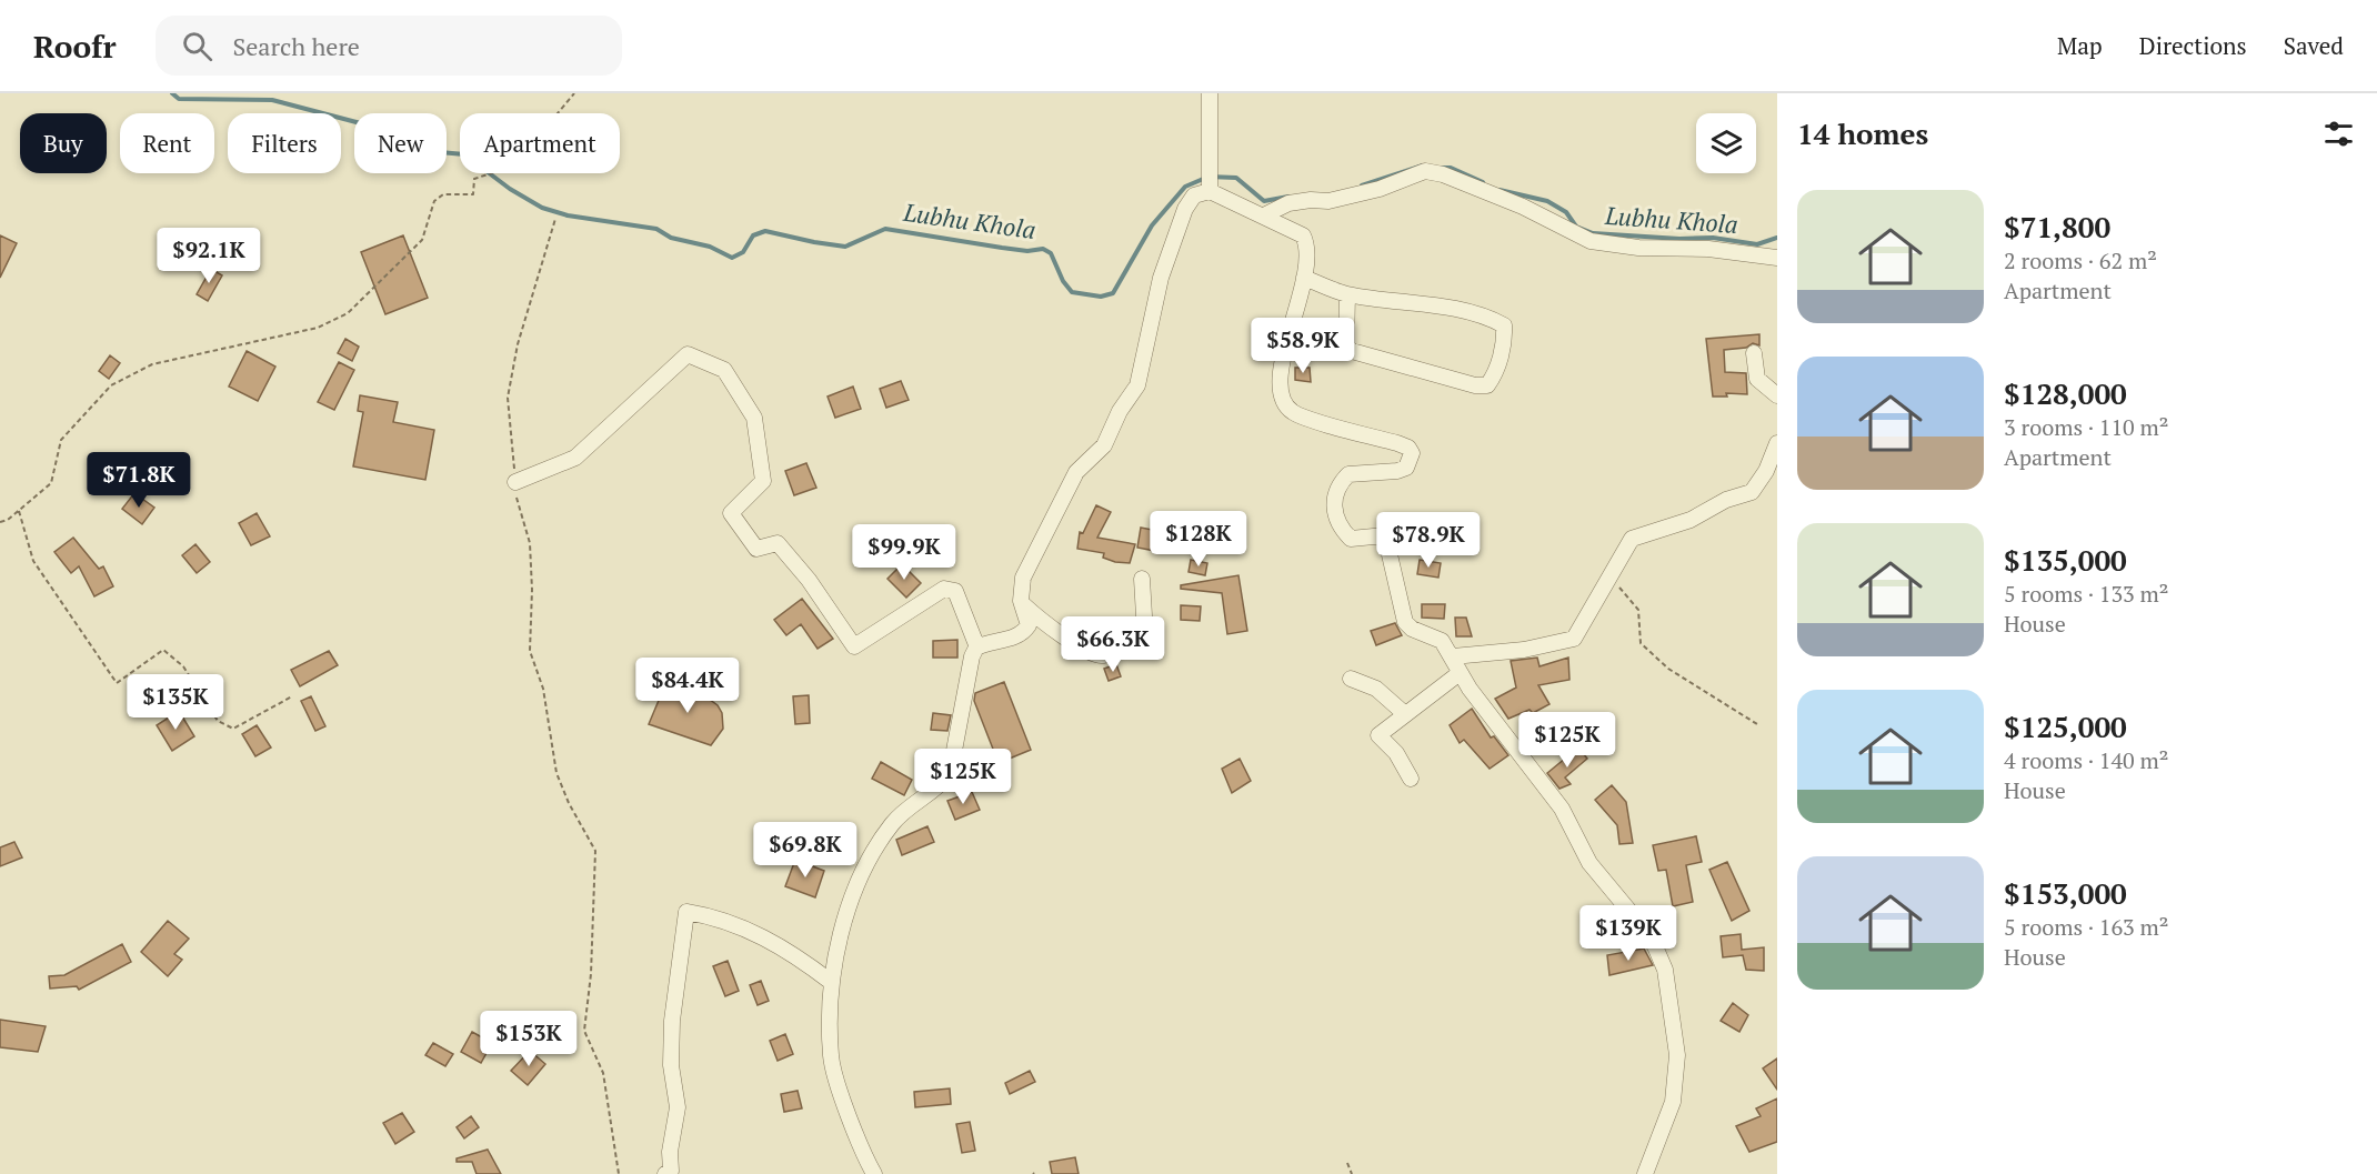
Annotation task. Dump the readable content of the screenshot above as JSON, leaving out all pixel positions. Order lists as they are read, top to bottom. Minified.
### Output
{"water":["Lubhu Khola"],"page":{"header":"Roofr","search":"Search here","nav":["Map","Directions","Saved"],"heading":"14 homes","chip":["Buy","Rent","Filters","New","Apartment"],"list":[{"name":"$71,800","note":"2 rooms · 62 m² · Apartment"},{"name":"$128,000","note":"3 rooms · 110 m² · Apartment"},{"name":"$135,000","note":"5 rooms · 133 m² · House"},{"name":"$125,000","note":"4 rooms · 140 m² · House"},{"name":"$153,000","note":"5 rooms · 163 m² · House"}],"price":["$92.1K","$58.9K","$71.8K","$128K","$78.9K","$99.9K","$66.3K","$84.4K","$135K","$125K","$125K","$69.8K","$139K","$153K"]}}
